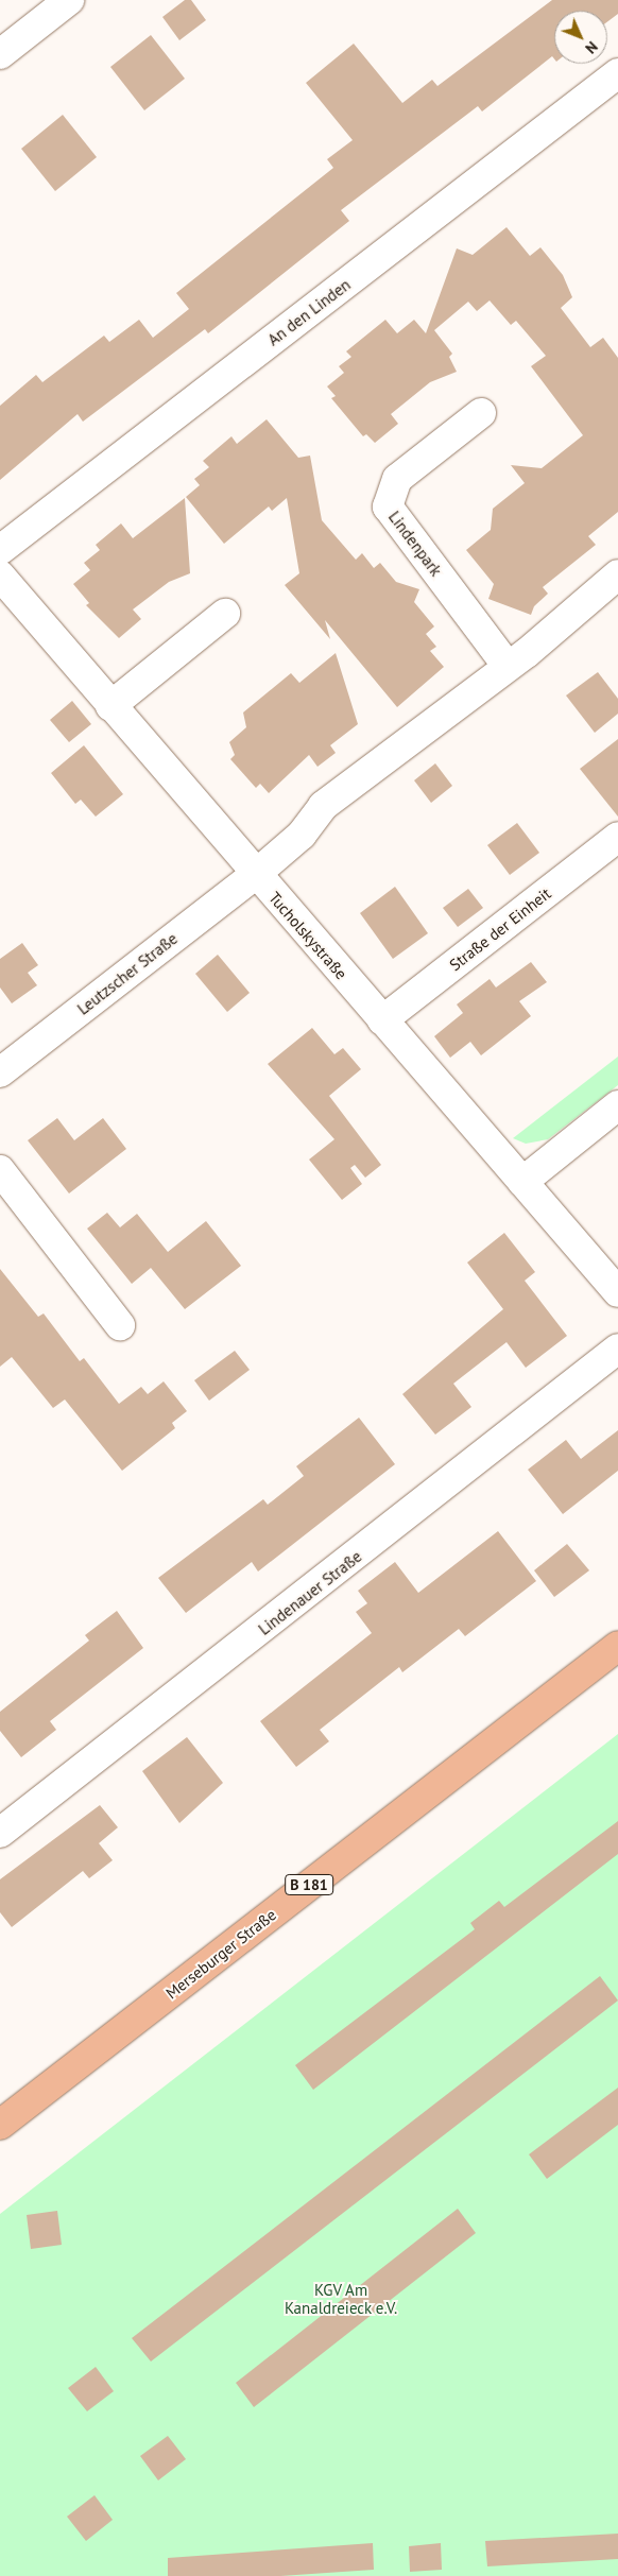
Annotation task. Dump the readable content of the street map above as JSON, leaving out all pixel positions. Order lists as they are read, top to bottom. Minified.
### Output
{"streets":{"main road":["B 181","Merseburger Straße"],"street":["An den Linden","Lindenpark","Straße der Einheit","Tucholskystraße","Leutzscher Straße","Lindenauer Straße"]},"crossings":[["Straße der Einheit","Tucholskystraße"],["Tucholskystraße","Leutzscher Straße"]],"parks":["KGV Am Kanaldreieck e.V."],"north":"bottom right"}
